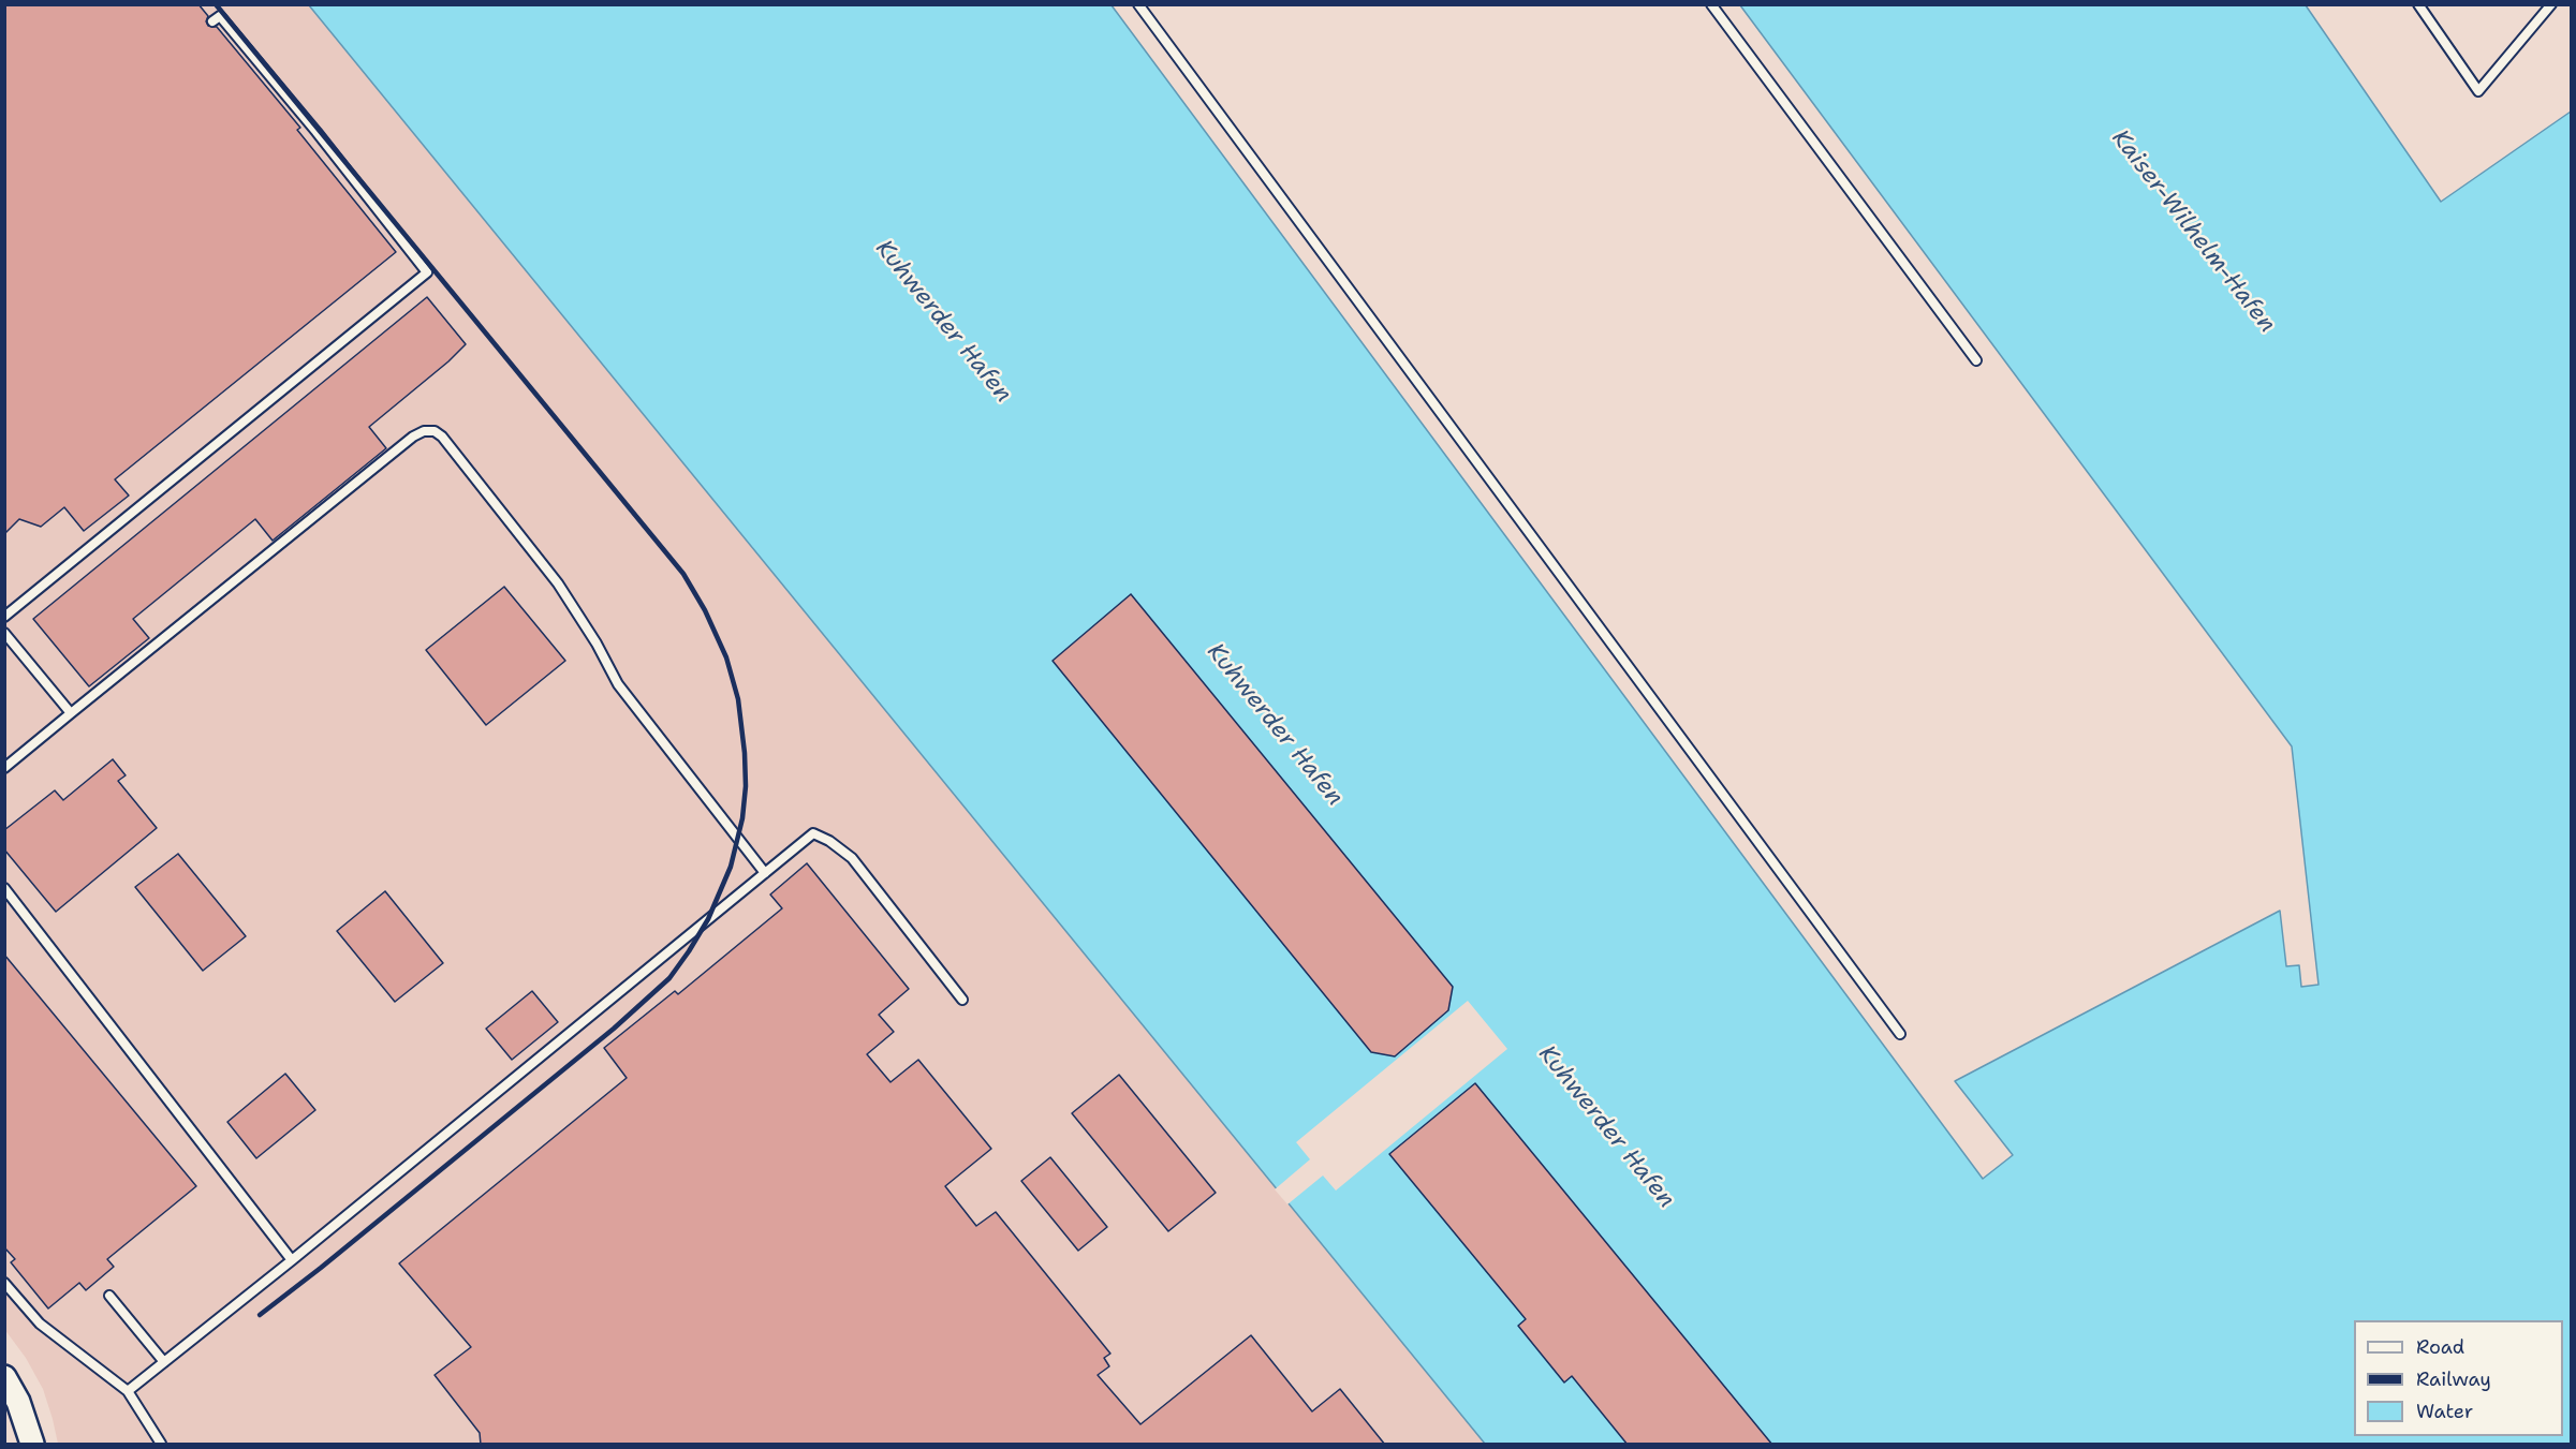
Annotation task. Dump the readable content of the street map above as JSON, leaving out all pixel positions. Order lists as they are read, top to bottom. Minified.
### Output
{"water":["Kaiser-Wilhelm-Hafen","Kuhwerder Hafen"],"legend":["Road","Railway","Water"]}
